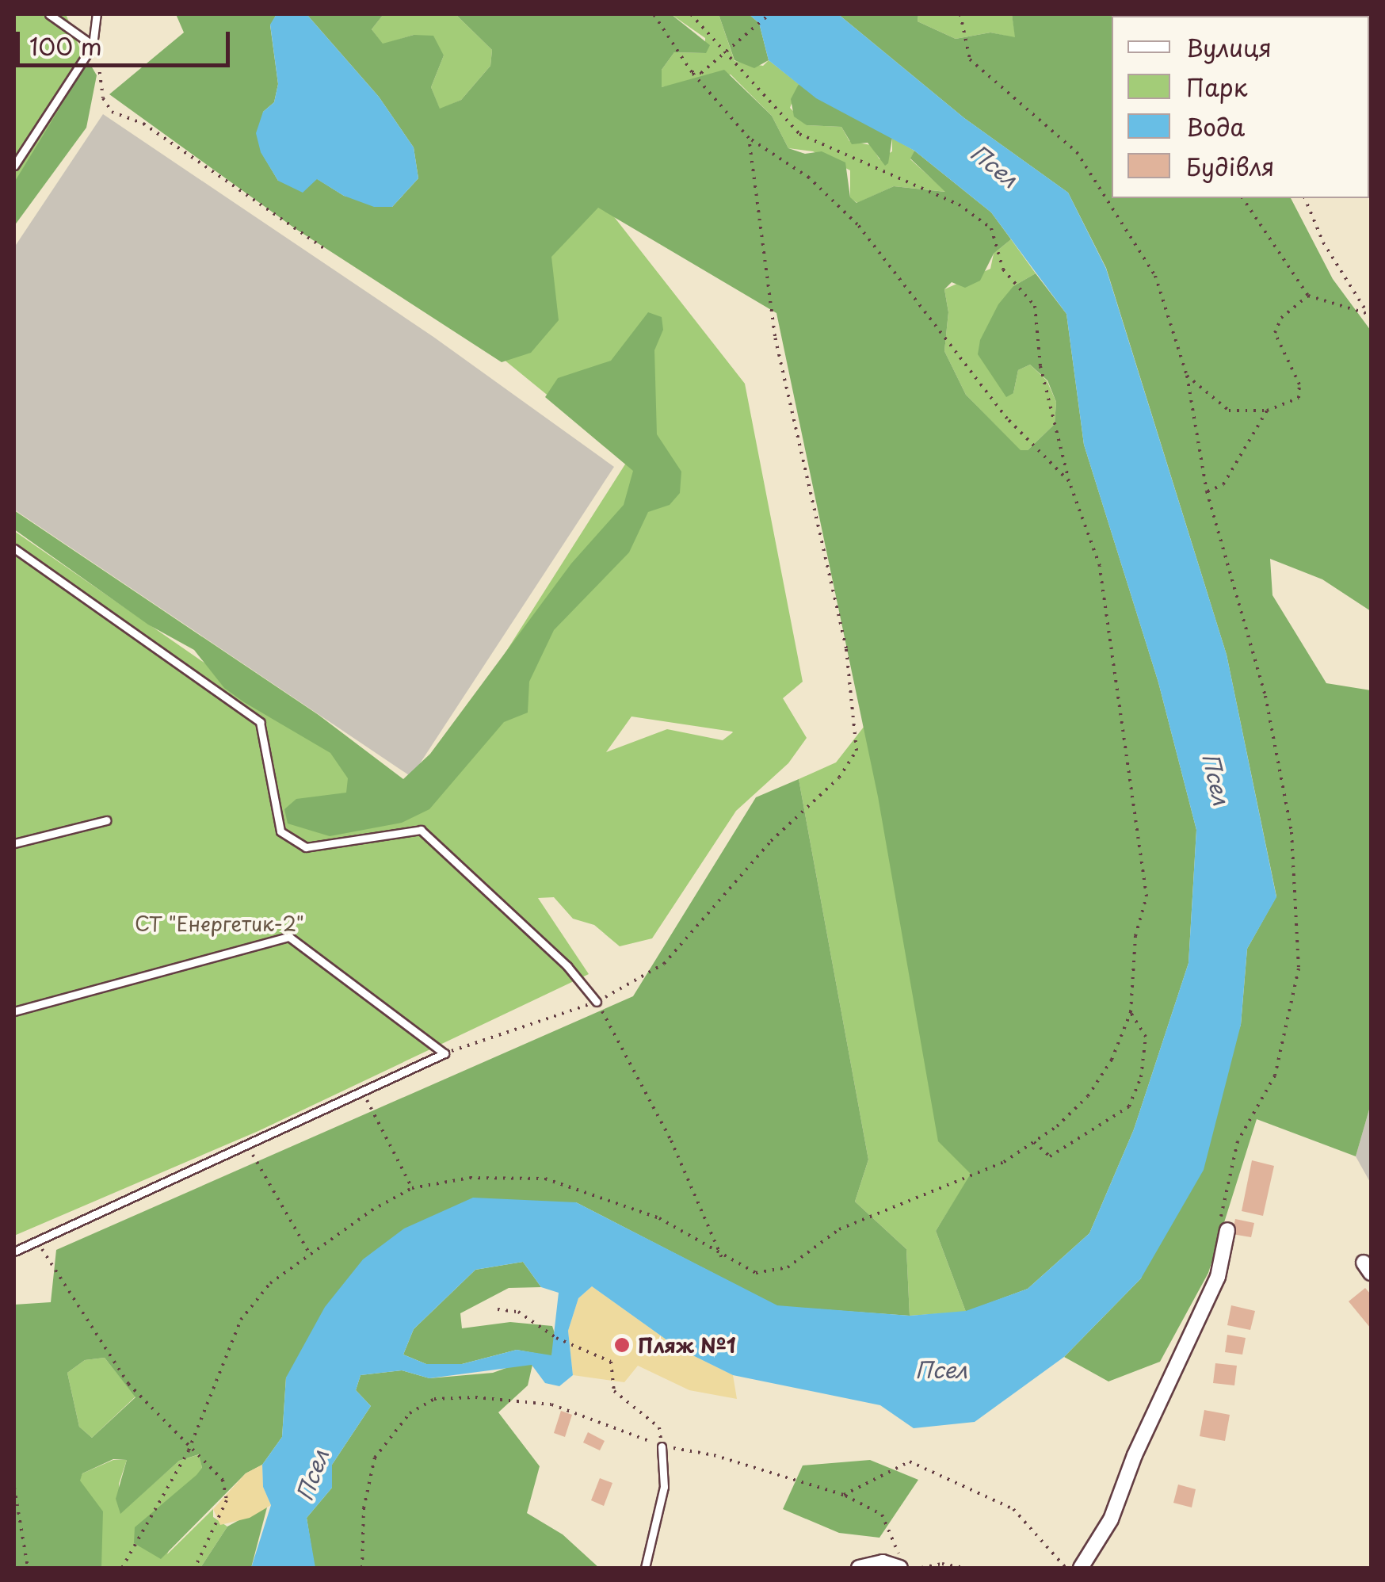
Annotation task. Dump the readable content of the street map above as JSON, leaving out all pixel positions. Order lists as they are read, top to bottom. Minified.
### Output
{"water":["Псел"],"parks":["СТ \"Енергетик-2\""],"places":["Пляж №1"],"legend":["Вулиця","Парк","Вода","Будівля"],"scale_bar":"100 m"}
